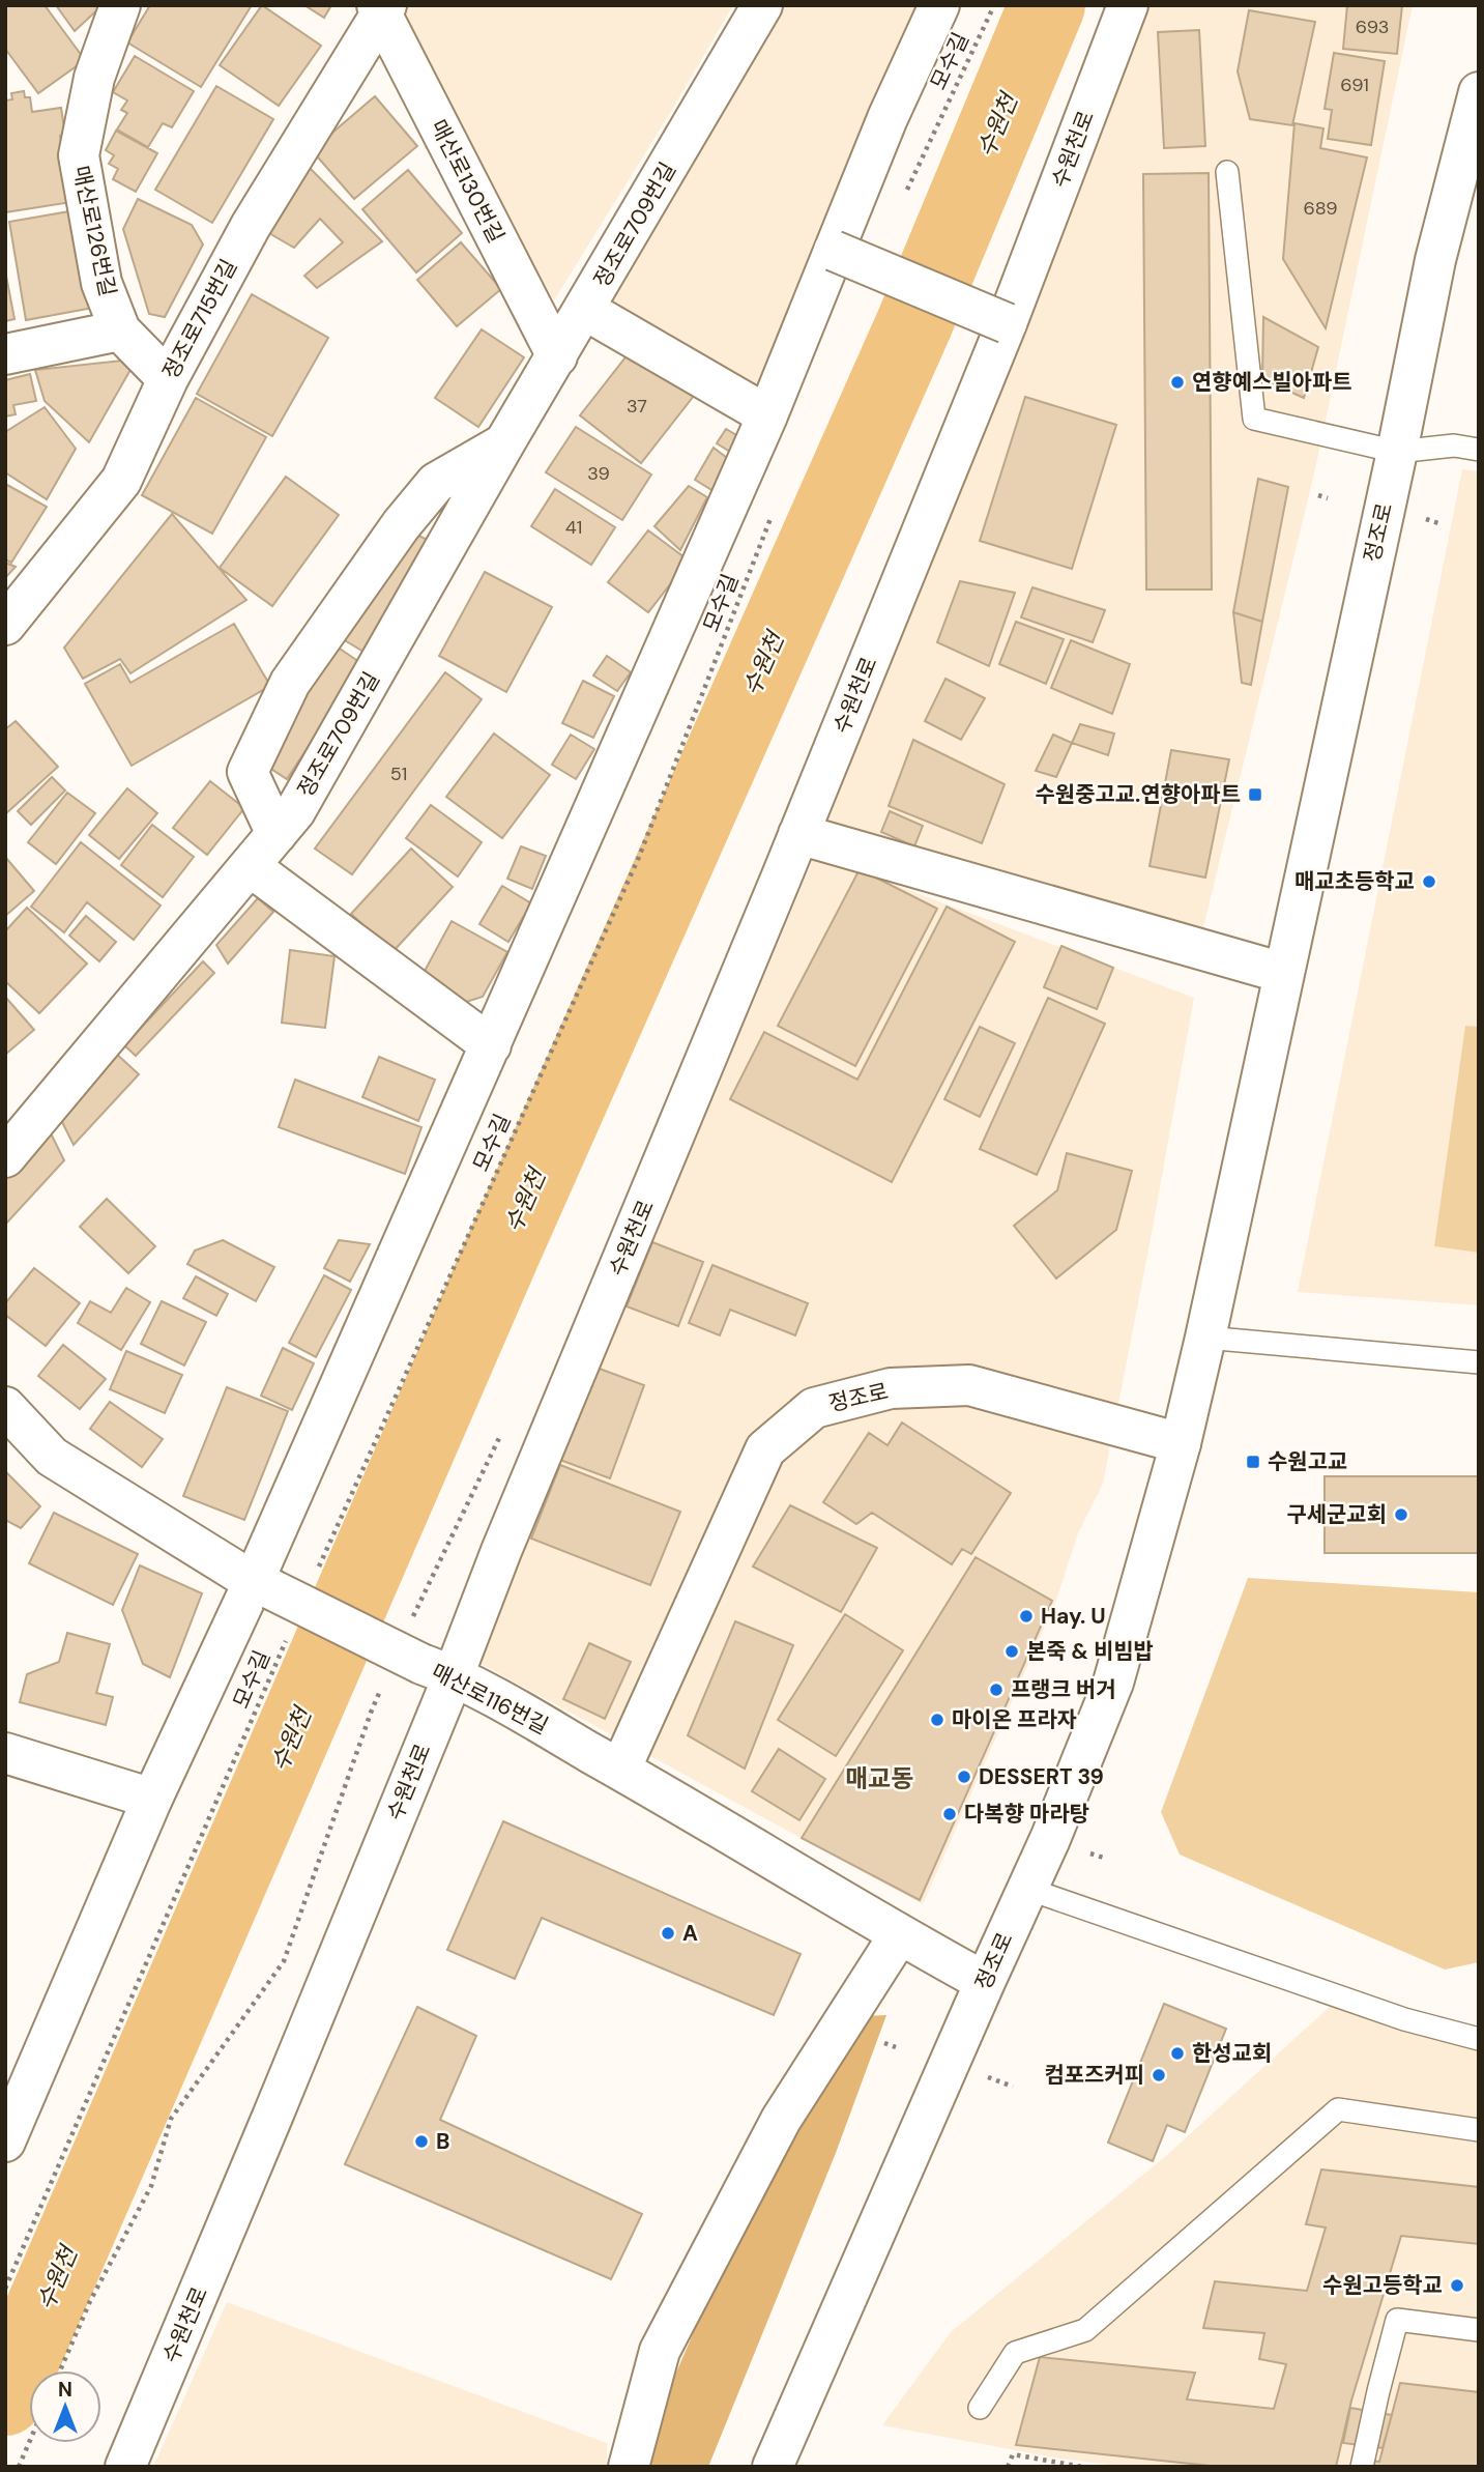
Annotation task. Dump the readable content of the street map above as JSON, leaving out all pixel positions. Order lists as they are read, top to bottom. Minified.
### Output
{"streets":{"street":["수원천로","매산로130번길","정조로709번길","매산로126번길","정조로715번길","정조로","매산로116번길"],"path":["모수길"]},"crossings":[["수원천로","매산로116번길"],["매산로130번길","정조로709번길"],["매산로130번길","정조로715번길"],["정조로","매산로116번길"]],"districts":["매교동"],"water":["수원천"],"places":{"other":["연향예스빌아파트","매교초등학교","구세군교회","Hay. U","본죽 & 비빔밥","프랭크 버거","마이온 프라자","DESSERT 39","다복향 마라탕","A","한성교회","컴포즈커피","B","수원고등학교"],"transit":["수원중고교.연향아파트","수원고교"]},"house_numbers":["693","691","689","37","39","41","51"],"north":"top"}
